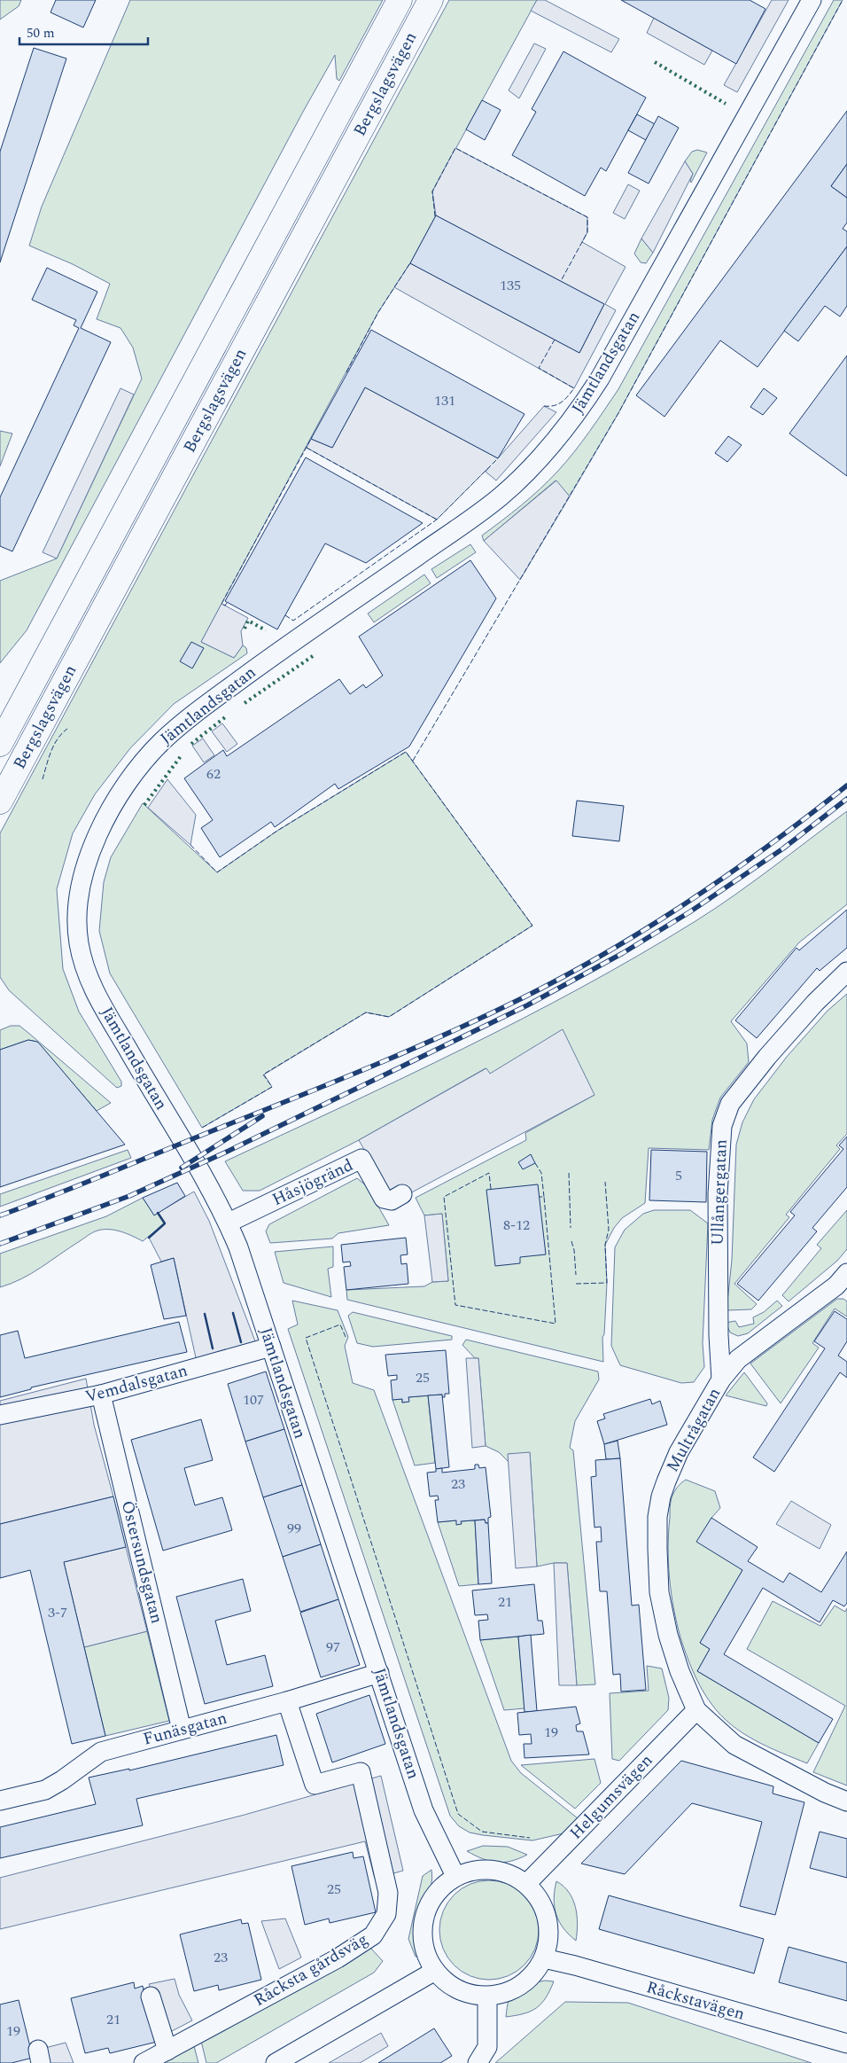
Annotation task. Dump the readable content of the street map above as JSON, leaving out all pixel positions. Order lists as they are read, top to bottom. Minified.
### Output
{"streets":{"main road":["Bergslagsvägen"],"street":["Jämtlandsgatan","Håsjögränd","Ullångergatan","Vemdalsgatan","Multrågatan","Östersundsgatan","Funäsgatan","Helgumsvägen","Råcksta gårdsväg","Råckstavägen"]},"crossings":[["Jämtlandsgatan","Håsjögränd"],["Jämtlandsgatan","Vemdalsgatan"],["Jämtlandsgatan","Funäsgatan"],["Jämtlandsgatan","Helgumsvägen"],["Jämtlandsgatan","Råckstavägen"],["Ullångergatan","Multrågatan"],["Vemdalsgatan","Östersundsgatan"],["Multrågatan","Helgumsvägen"],["Östersundsgatan","Funäsgatan"],["Funäsgatan","Råcksta gårdsväg"],["Helgumsvägen","Råckstavägen"]],"house_numbers":["135","131","62","5","8-12","25","107","23","99","21","3-7","97","19","25","23","21","19"],"scale_bar":"50 m"}
